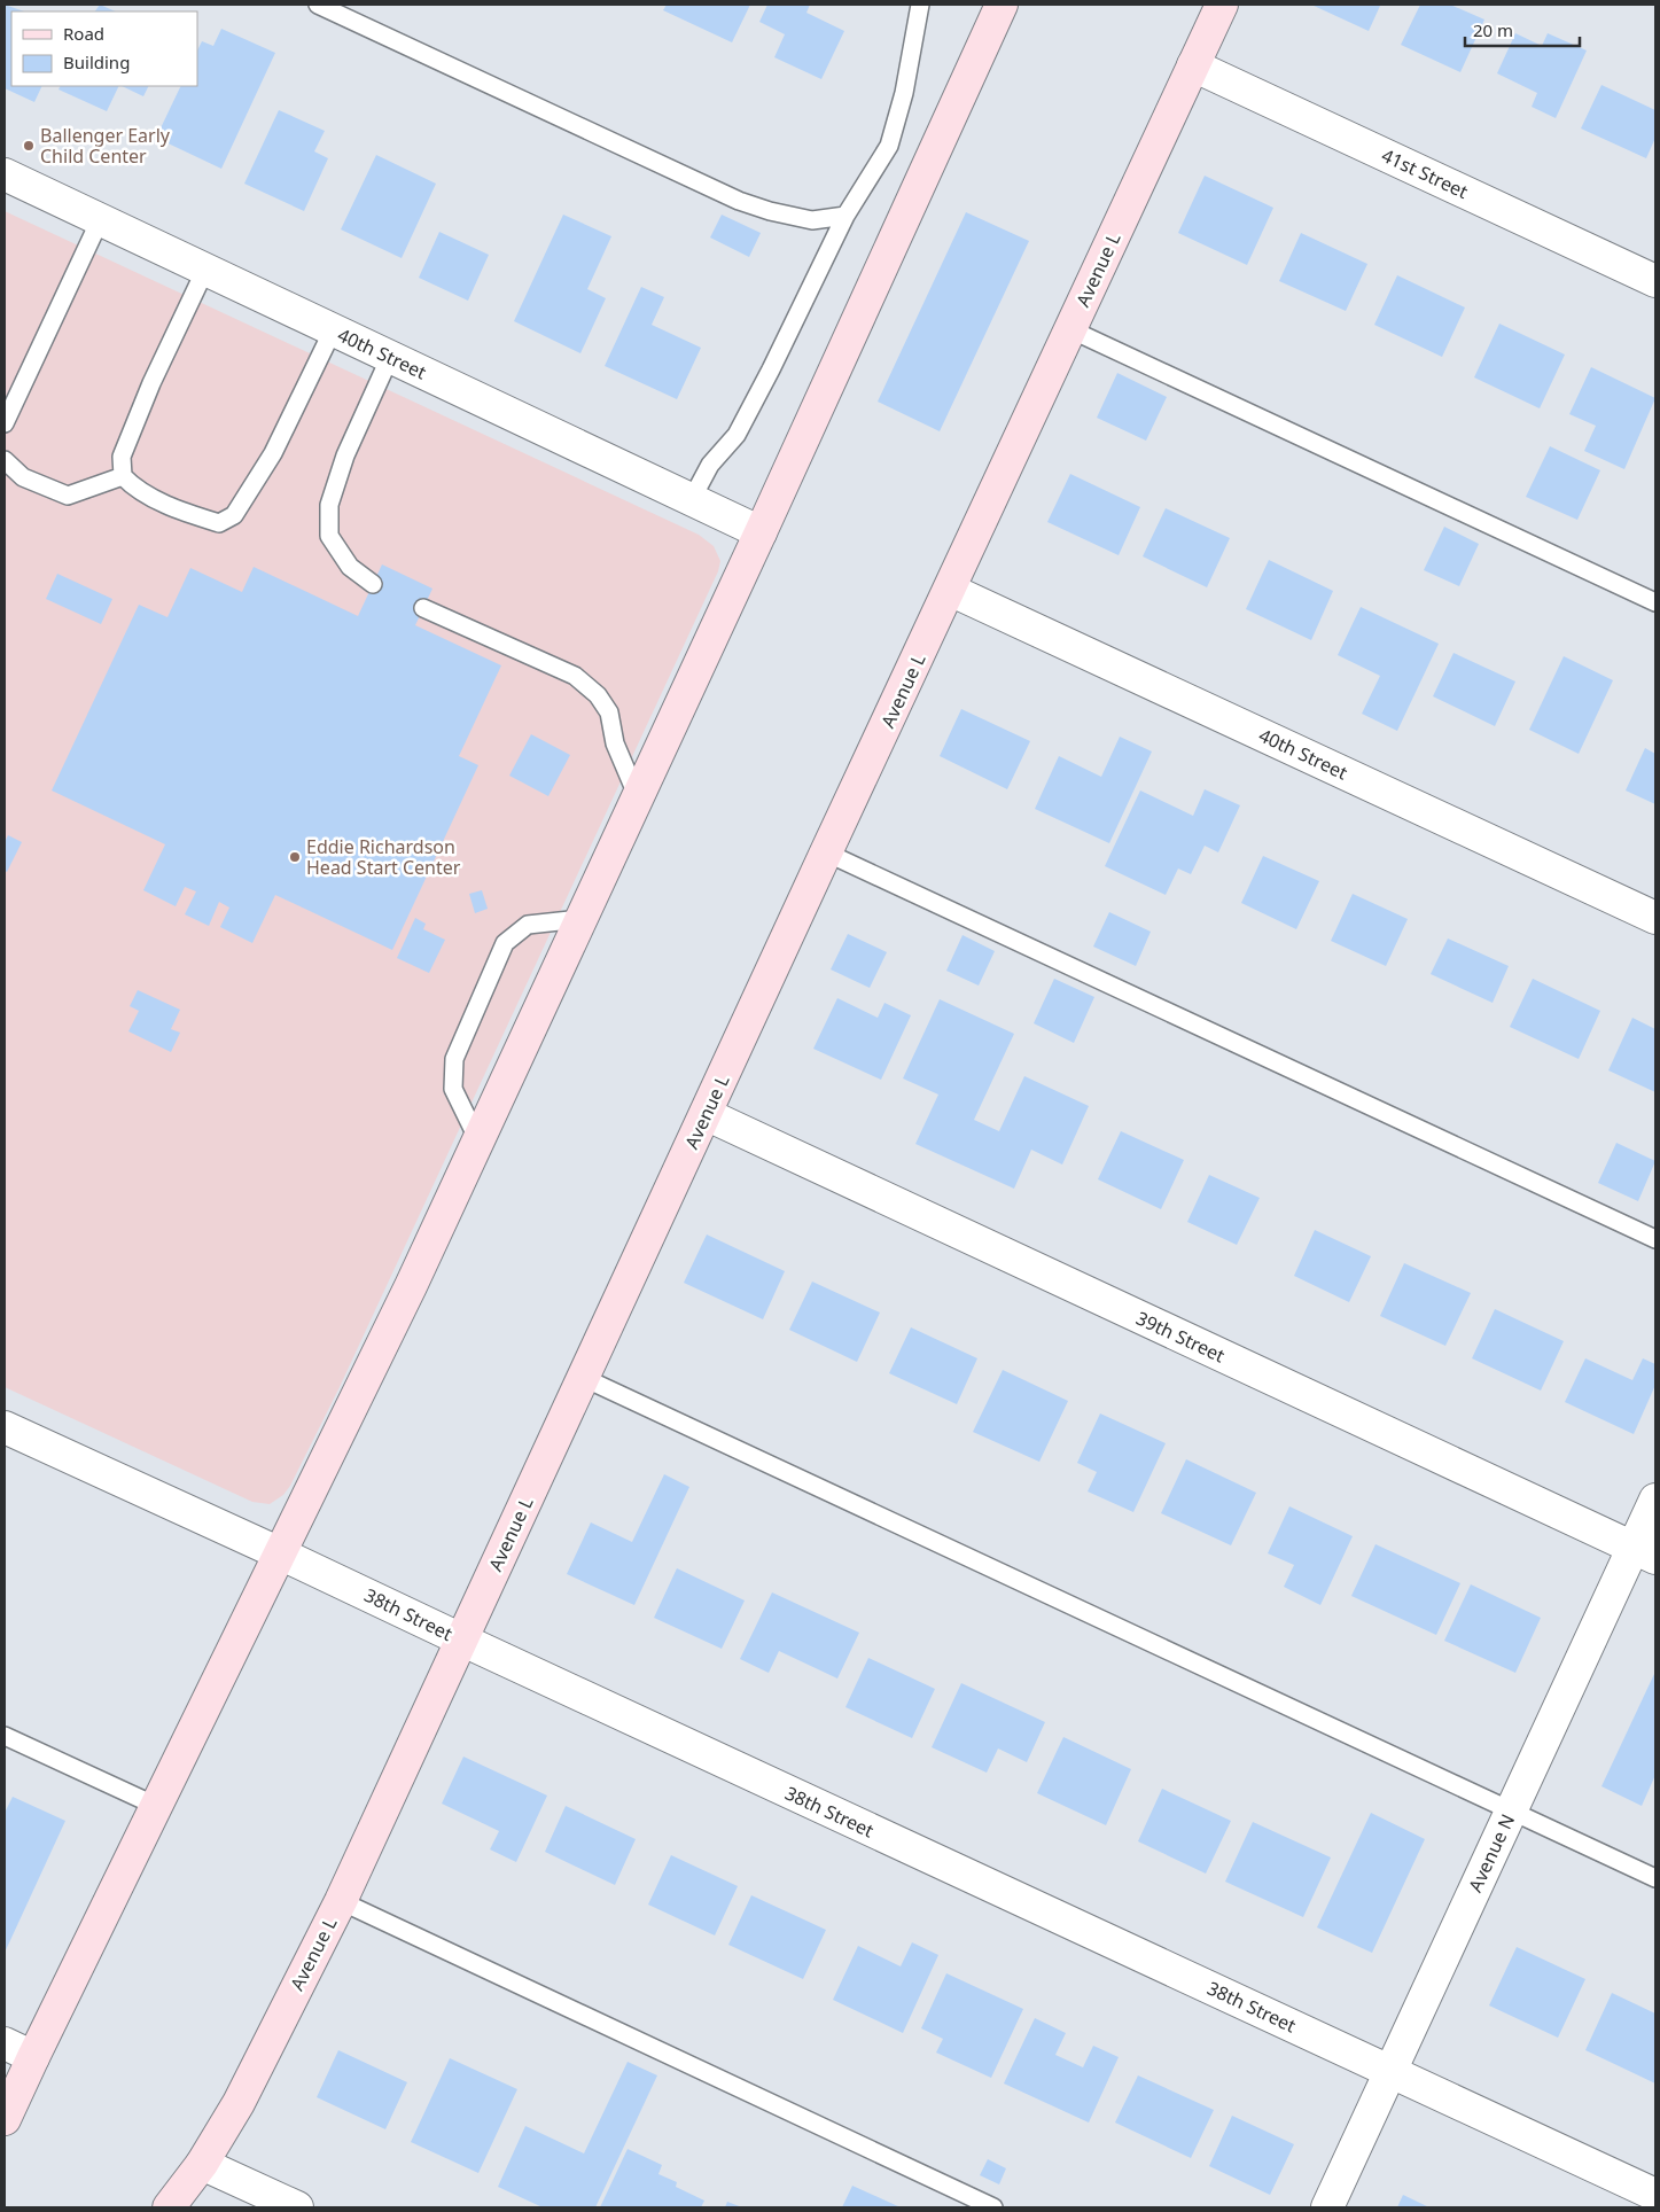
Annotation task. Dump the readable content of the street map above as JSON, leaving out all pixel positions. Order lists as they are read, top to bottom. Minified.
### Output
{"streets":{"street":["41st Street","Avenue L","40th Street","39th Street","38th Street","Avenue N"]},"crossings":[["41st Street","Avenue L"],["Avenue L","40th Street"],["Avenue L","39th Street"],["Avenue L","38th Street"],["39th Street","Avenue N"],["38th Street","Avenue N"]],"places":["Ballenger Early Child Center","Eddie Richardson Head Start Center"],"legend":["Road","Building"],"scale_bar":"20 m"}
